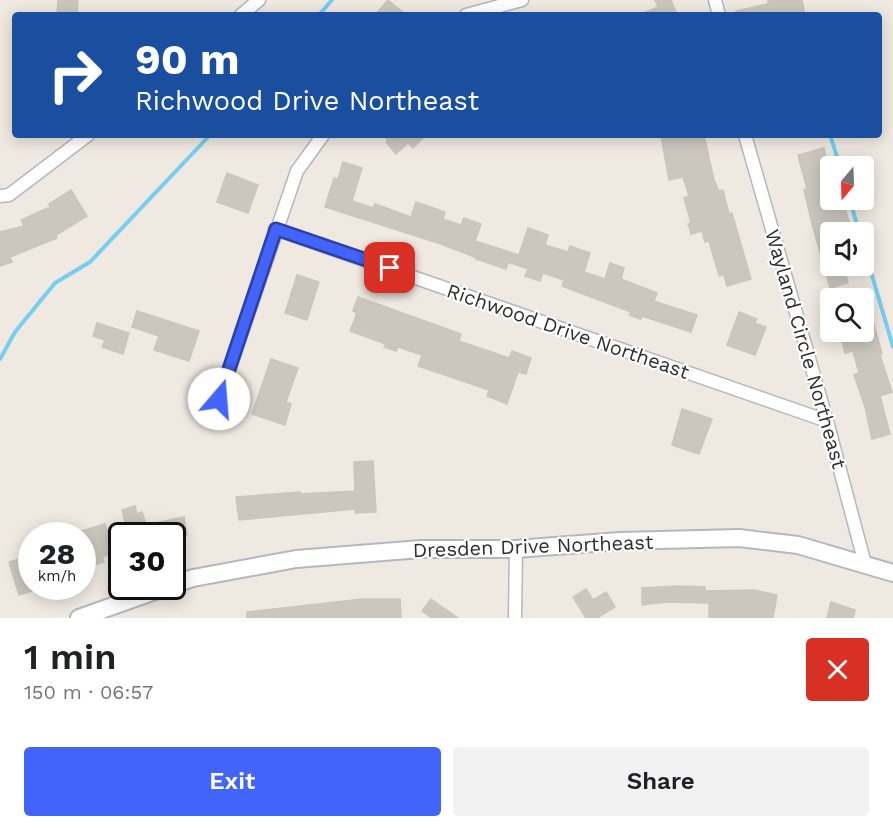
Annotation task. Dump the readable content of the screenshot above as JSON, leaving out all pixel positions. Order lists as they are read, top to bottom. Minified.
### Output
{"streets":{"street":["Richwood Drive Northeast","Wayland Circle Northeast","Dresden Drive Northeast"]},"crossings":[["Richwood Drive Northeast","Wayland Circle Northeast"],["Wayland Circle Northeast","Dresden Drive Northeast"]],"north":"bottom","page":{"turn":["90 m","Richwood Drive Northeast"],"speed":"28 km/h","limit":"30","heading":["1 min","150 m · 06:57"],"buttons":["Exit","Share"]}}
